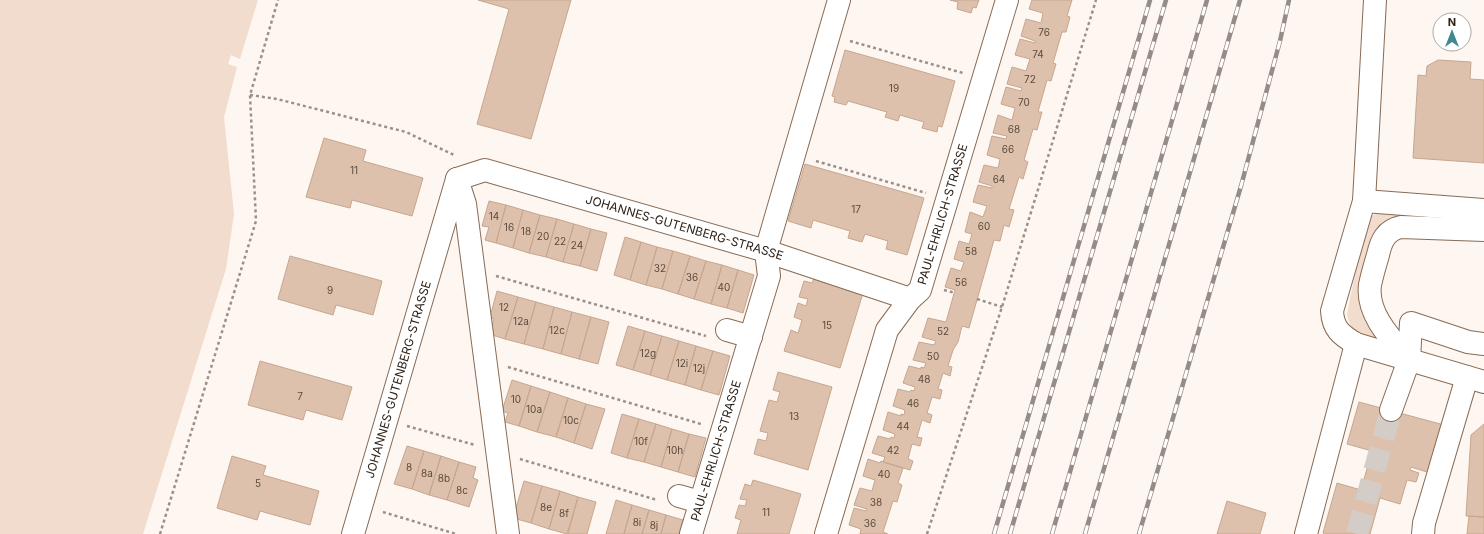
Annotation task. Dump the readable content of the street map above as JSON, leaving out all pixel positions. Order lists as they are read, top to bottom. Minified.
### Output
{"streets":{"street":["PAUL-EHRLICH-STRASSE","JOHANNES-GUTENBERG-STRASSE"]},"crossings":[["PAUL-EHRLICH-STRASSE","JOHANNES-GUTENBERG-STRASSE"]],"house_numbers":["76","74","72","19","70","68","66","11","64","17","14","60","16","18","20","22","24","58","32","36","56","40","9","12","12a","15","12c","52","12g","50","12i","12j","48","7","10","46","10a","13","10c","44","10f","10h","42","8","8a","40","8b","5","8c","38","8e","11","8f","8i","36","8j"],"north":"top"}
